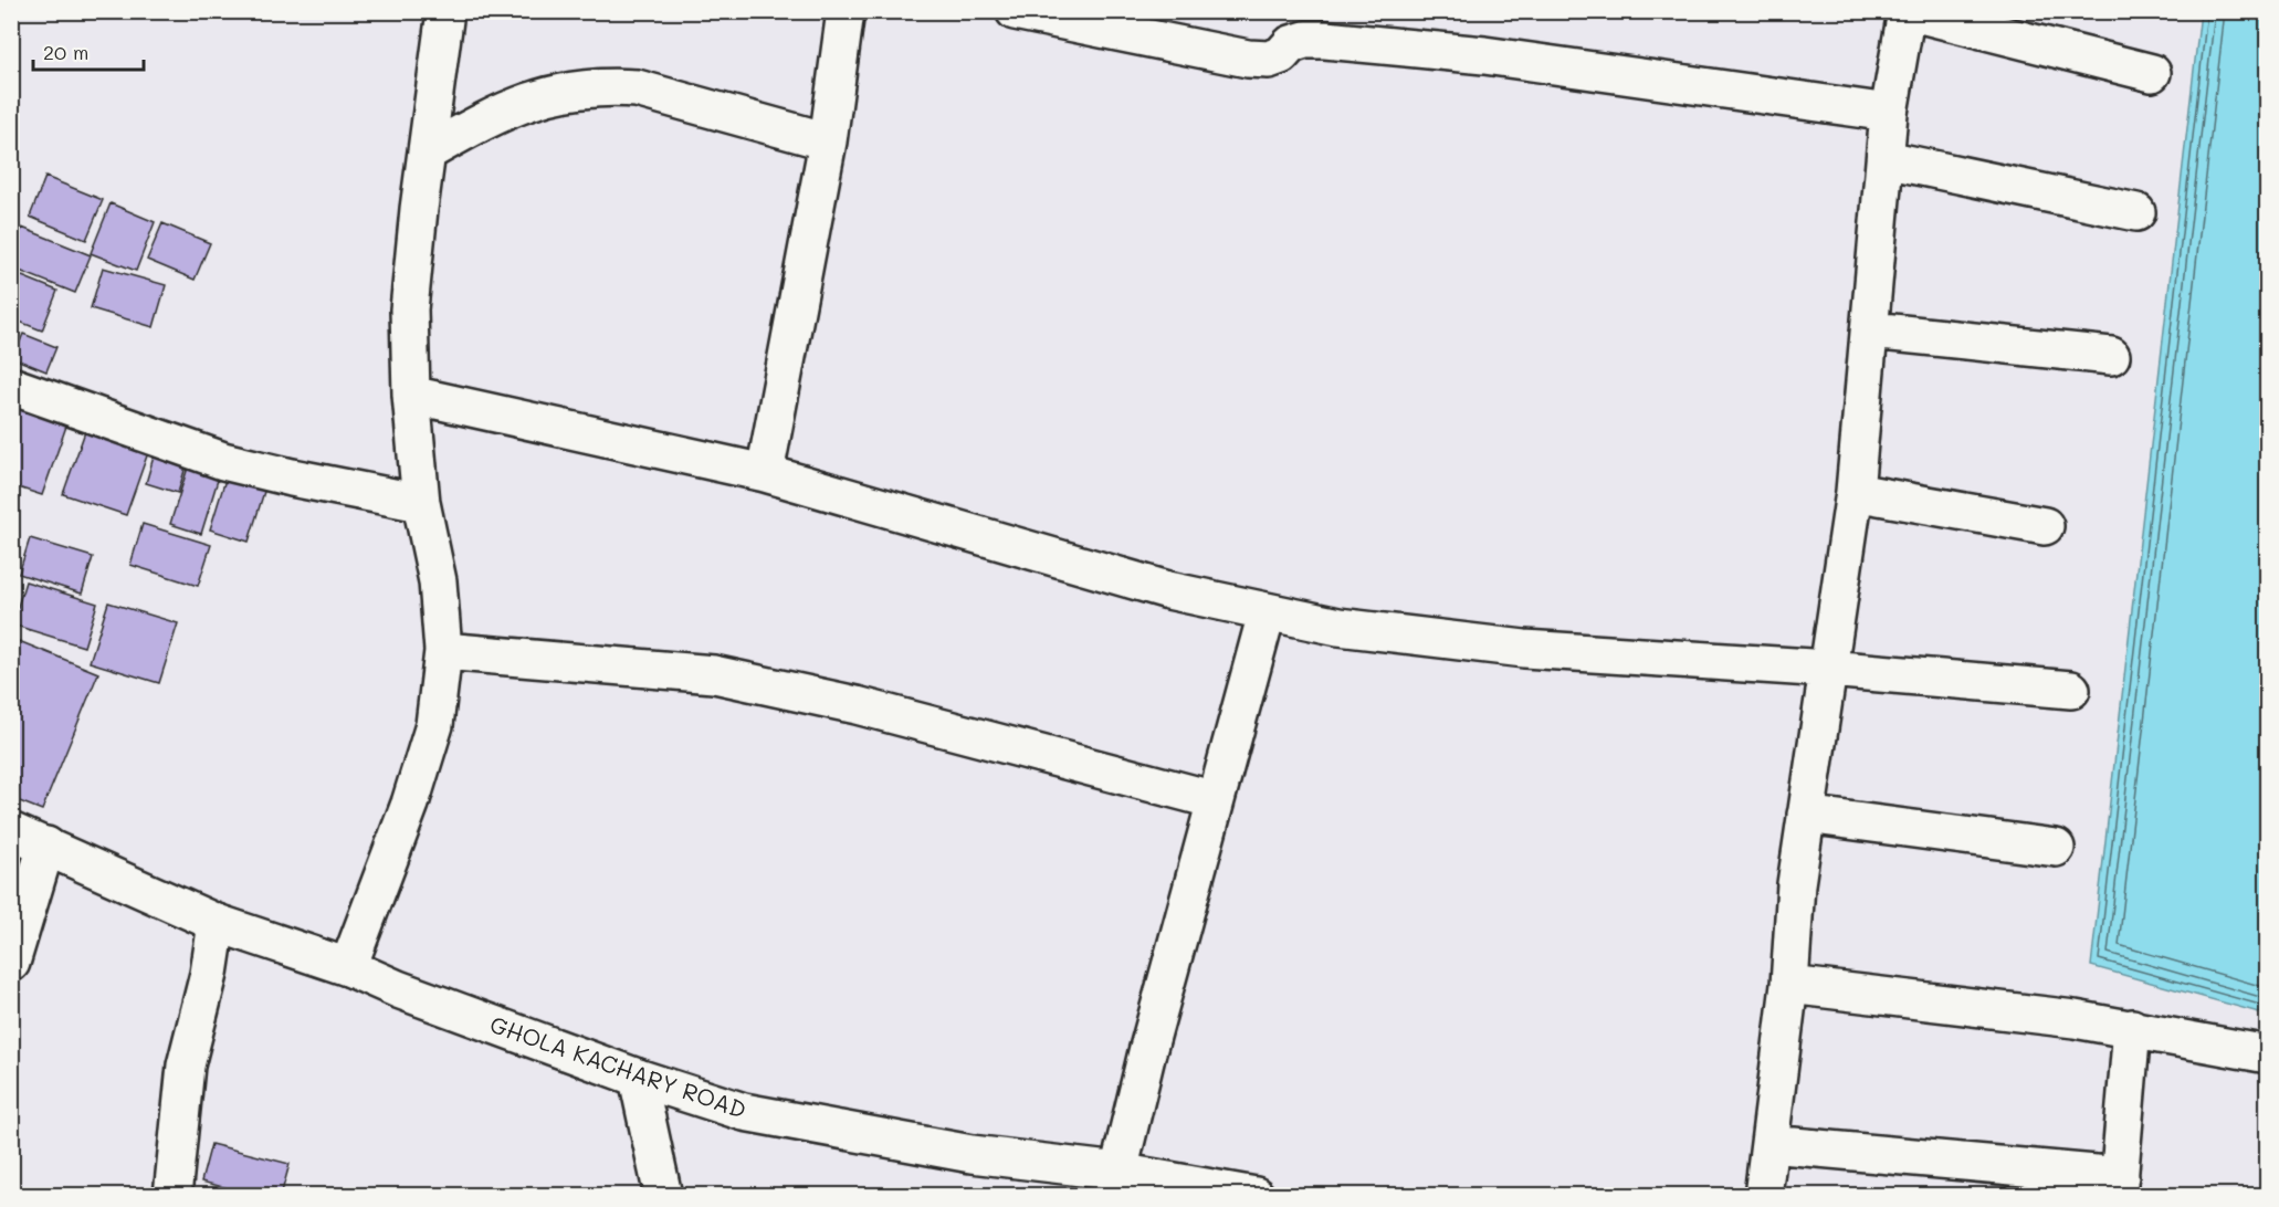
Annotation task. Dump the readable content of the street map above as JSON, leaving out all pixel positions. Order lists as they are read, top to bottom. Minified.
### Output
{"streets":{"street":["GHOLA KACHARY ROAD"]},"scale_bar":"20 m"}
